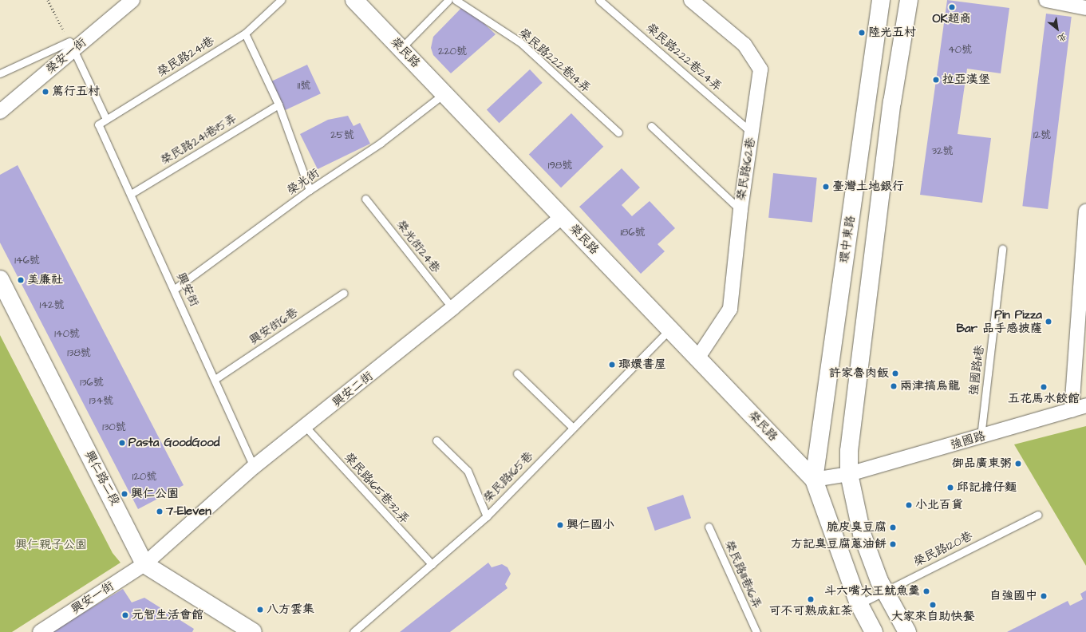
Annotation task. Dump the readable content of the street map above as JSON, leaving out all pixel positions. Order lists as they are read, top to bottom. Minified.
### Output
{"streets":{"street":["榮民路","榮安一街","榮民路162巷","環中東路","興安二街","強國路","興仁路二段","興安一街"],"lane":["榮民路241巷","榮民路222巷24弄","榮民路222巷14弄","榮民路241巷15弄","榮光街","榮光街24巷","興安街","興安街6巷","強國路11巷","榮民路165巷","榮民路165巷32弄","榮民路120巷","榮民路111巷16弄"]},"crossings":[["榮民路","榮民路162巷"],["榮民路","榮光街"],["榮民路","環中東路"],["榮民路","興安二街"],["榮民路","榮民路165巷"],["榮民路","榮民路120巷"],["榮民路241巷","興安街"],["榮民路222巷24弄","榮民路162巷"],["榮民路241巷15弄","興安街"],["榮光街","興安街"],["榮光街24巷","興安二街"],["興安街","興安街6巷"],["興安街","興安二街"],["強國路11巷","強國路"],["興安二街","興仁路二段"],["興安二街","榮民路165巷32弄"],["興安二街","興安一街"],["榮民路165巷","榮民路165巷32弄"],["興仁路二段","興安一街"]],"parks":["興仁親子公園"],"places":["OK超商","陸光五村","拉亞漢堡","篤行五村","臺灣土地銀行","美廉社","Pin Pizza Bar 品手感披薩","瑯嬛書屋","許家魯肉飯","兩津搞烏龍","五花馬水餃館","Pasta GoodGood","御品廣東粥","邱記擔仔麵","興仁公園","小北百貨","7-Eleven","興仁國小","脆皮臭豆腐","方記臭豆腐蔥油餅","斗六嘴大王魷魚羹","自強國中","可不可熟成紅茶","大家來自助快餐","八方雲集","元智生活會館"],"house_numbers":["40號","220號","11號","25號","12號","32號","198號","186號","146號","142號","140號","138號","136號","134號","130號","120號"],"north":"bottom right"}
